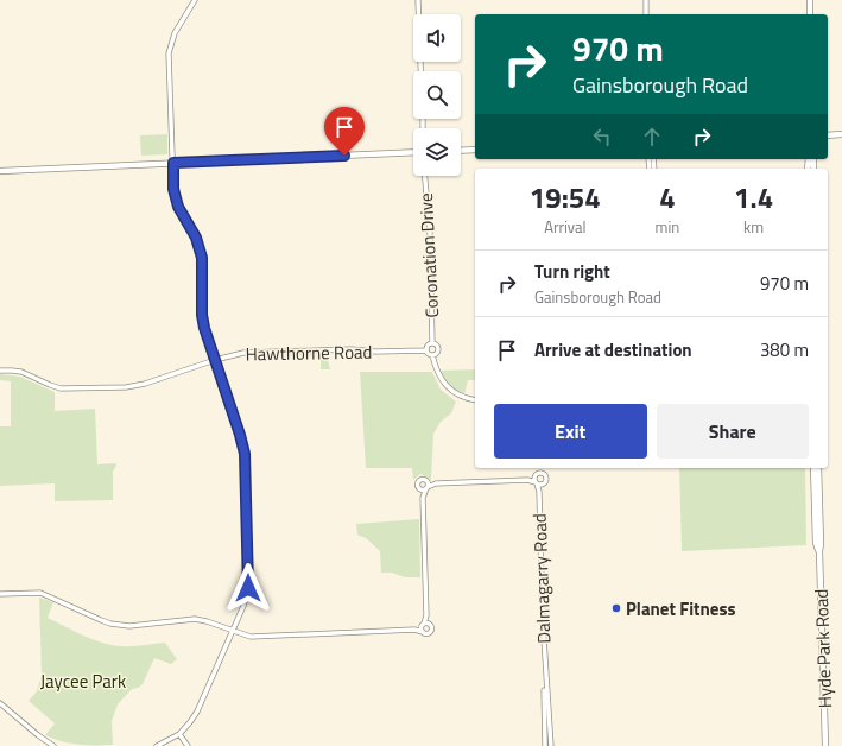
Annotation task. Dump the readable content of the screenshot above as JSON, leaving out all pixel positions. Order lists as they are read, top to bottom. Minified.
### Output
{"streets":{"main road":["Hyde Park Road"],"street":["Coronation Drive","Hawthorne Road","Dalmagarry Road"]},"crossings":[["Coronation Drive","Hawthorne Road"]],"parks":["Jaycee Park"],"places":["Planet Fitness"],"page":{"turn":["970 m","Gainsborough Road"],"eta":["19:54","Arrival","4","min","1.4","km"],"list":[{"name":"Turn right","note":"Gainsborough Road","value":"970 m"},{"name":"Arrive at destination","value":"380 m"}],"buttons":["Exit","Share"]}}
